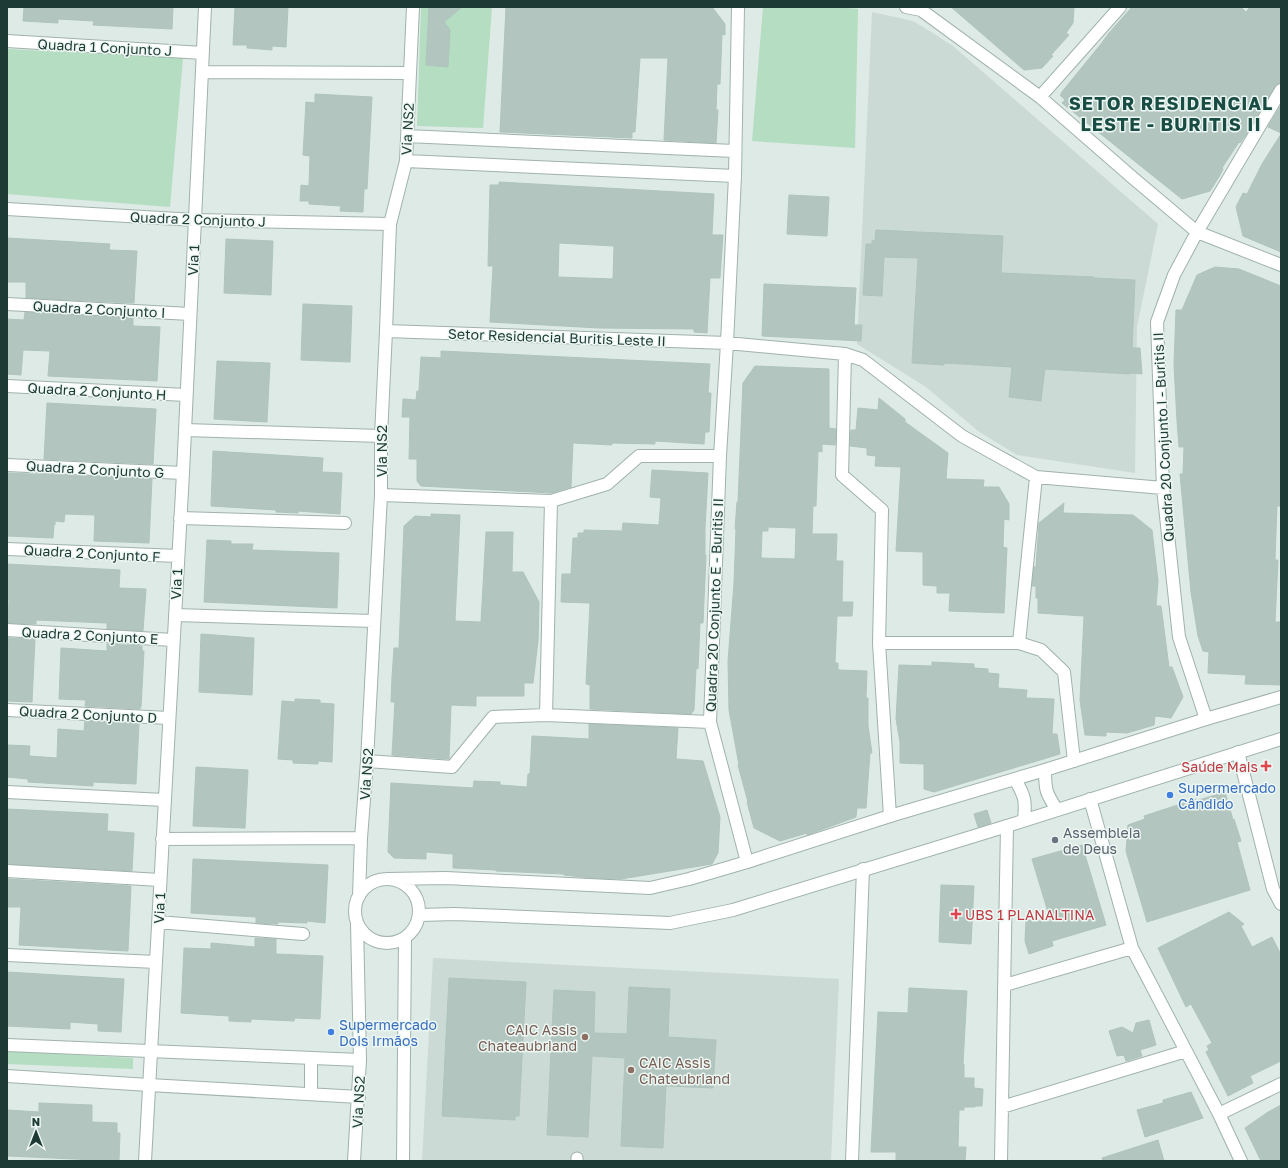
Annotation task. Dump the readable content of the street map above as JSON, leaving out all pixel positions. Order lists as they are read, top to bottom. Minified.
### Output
{"streets":{"street":["Quadra 1 Conjunto J","Via NS2","Quadra 2 Conjunto J","Via 1","Quadra 2 Conjunto I","Setor Residencial Buritis Leste II","Quadra 2 Conjunto H","Quadra 20 Conjunto I - Buritis II","Quadra 2 Conjunto G","Quadra 2 Conjunto F","Quadra 20 Conjunto E - Buritis II","Quadra 2 Conjunto E","Quadra 2 Conjunto D"]},"crossings":[["Quadra 1 Conjunto J","Via 1"],["Via NS2","Quadra 2 Conjunto J"],["Via NS2","Setor Residencial Buritis Leste II"],["Quadra 2 Conjunto J","Via 1"],["Via 1","Quadra 2 Conjunto I"],["Via 1","Quadra 2 Conjunto H"],["Via 1","Quadra 2 Conjunto G"],["Via 1","Quadra 2 Conjunto F"],["Via 1","Quadra 2 Conjunto E"],["Via 1","Quadra 2 Conjunto D"],["Setor Residencial Buritis Leste II","Quadra 20 Conjunto I - Buritis II"],["Setor Residencial Buritis Leste II","Quadra 20 Conjunto E - Buritis II"]],"districts":["SETOR RESIDENCIAL LESTE - BURITIS II"],"places":{"health":["Saúde Mais","UBS 1 PLANALTINA"],"other":["Supermercado Cândido","Assembleia de Deus","Supermercado Dois Irmãos","CAIC Assis Chateaubriand","CAIC Assis Chateubriand"]},"north":"top"}
